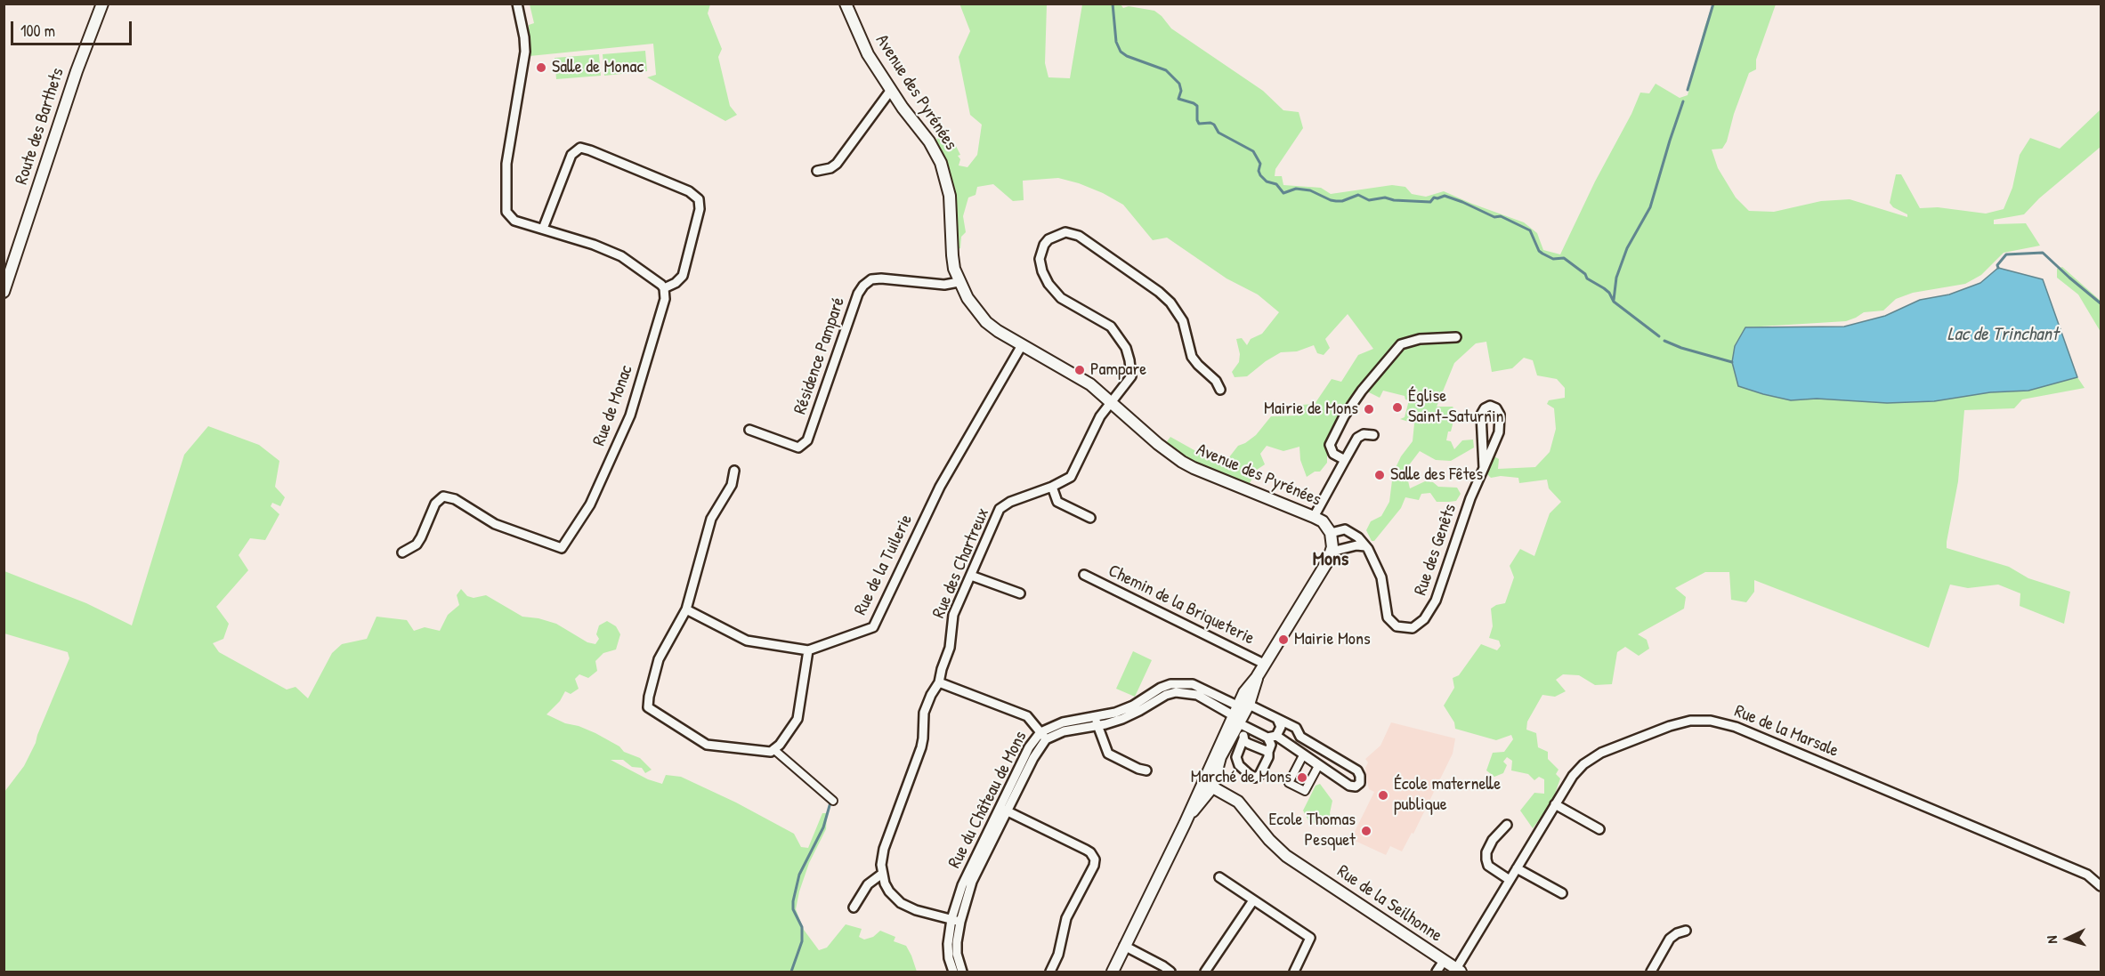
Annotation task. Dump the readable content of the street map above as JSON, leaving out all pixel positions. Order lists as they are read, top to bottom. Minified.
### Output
{"streets":{"street":["Avenue des Pyrénées","Route des Barthets","Résidence Pamparé","Rue de Monac","Rue des Genêts","Rue des Chartreux","Rue de la Tuilerie","Chemin de la Briqueterie","Rue de la Marsale","Rue du Château de Mons","Rue de la Seilhonne"]},"crossings":[["Avenue des Pyrénées","Résidence Pamparé"],["Avenue des Pyrénées","Rue des Genêts"],["Avenue des Pyrénées","Rue des Chartreux"],["Avenue des Pyrénées","Rue de la Tuilerie"],["Rue de la Marsale","Rue de la Seilhonne"]],"districts":["Mons"],"water":["Lac de Trinchant"],"places":["Salle de Monac","Pampare","Église Saint-Saturnin","Mairie de Mons","Salle des Fêtes","Mairie Mons","Marché de Mons","École maternelle publique","Ecole Thomas Pesquet"],"scale_bar":"100 m","north":"left"}
